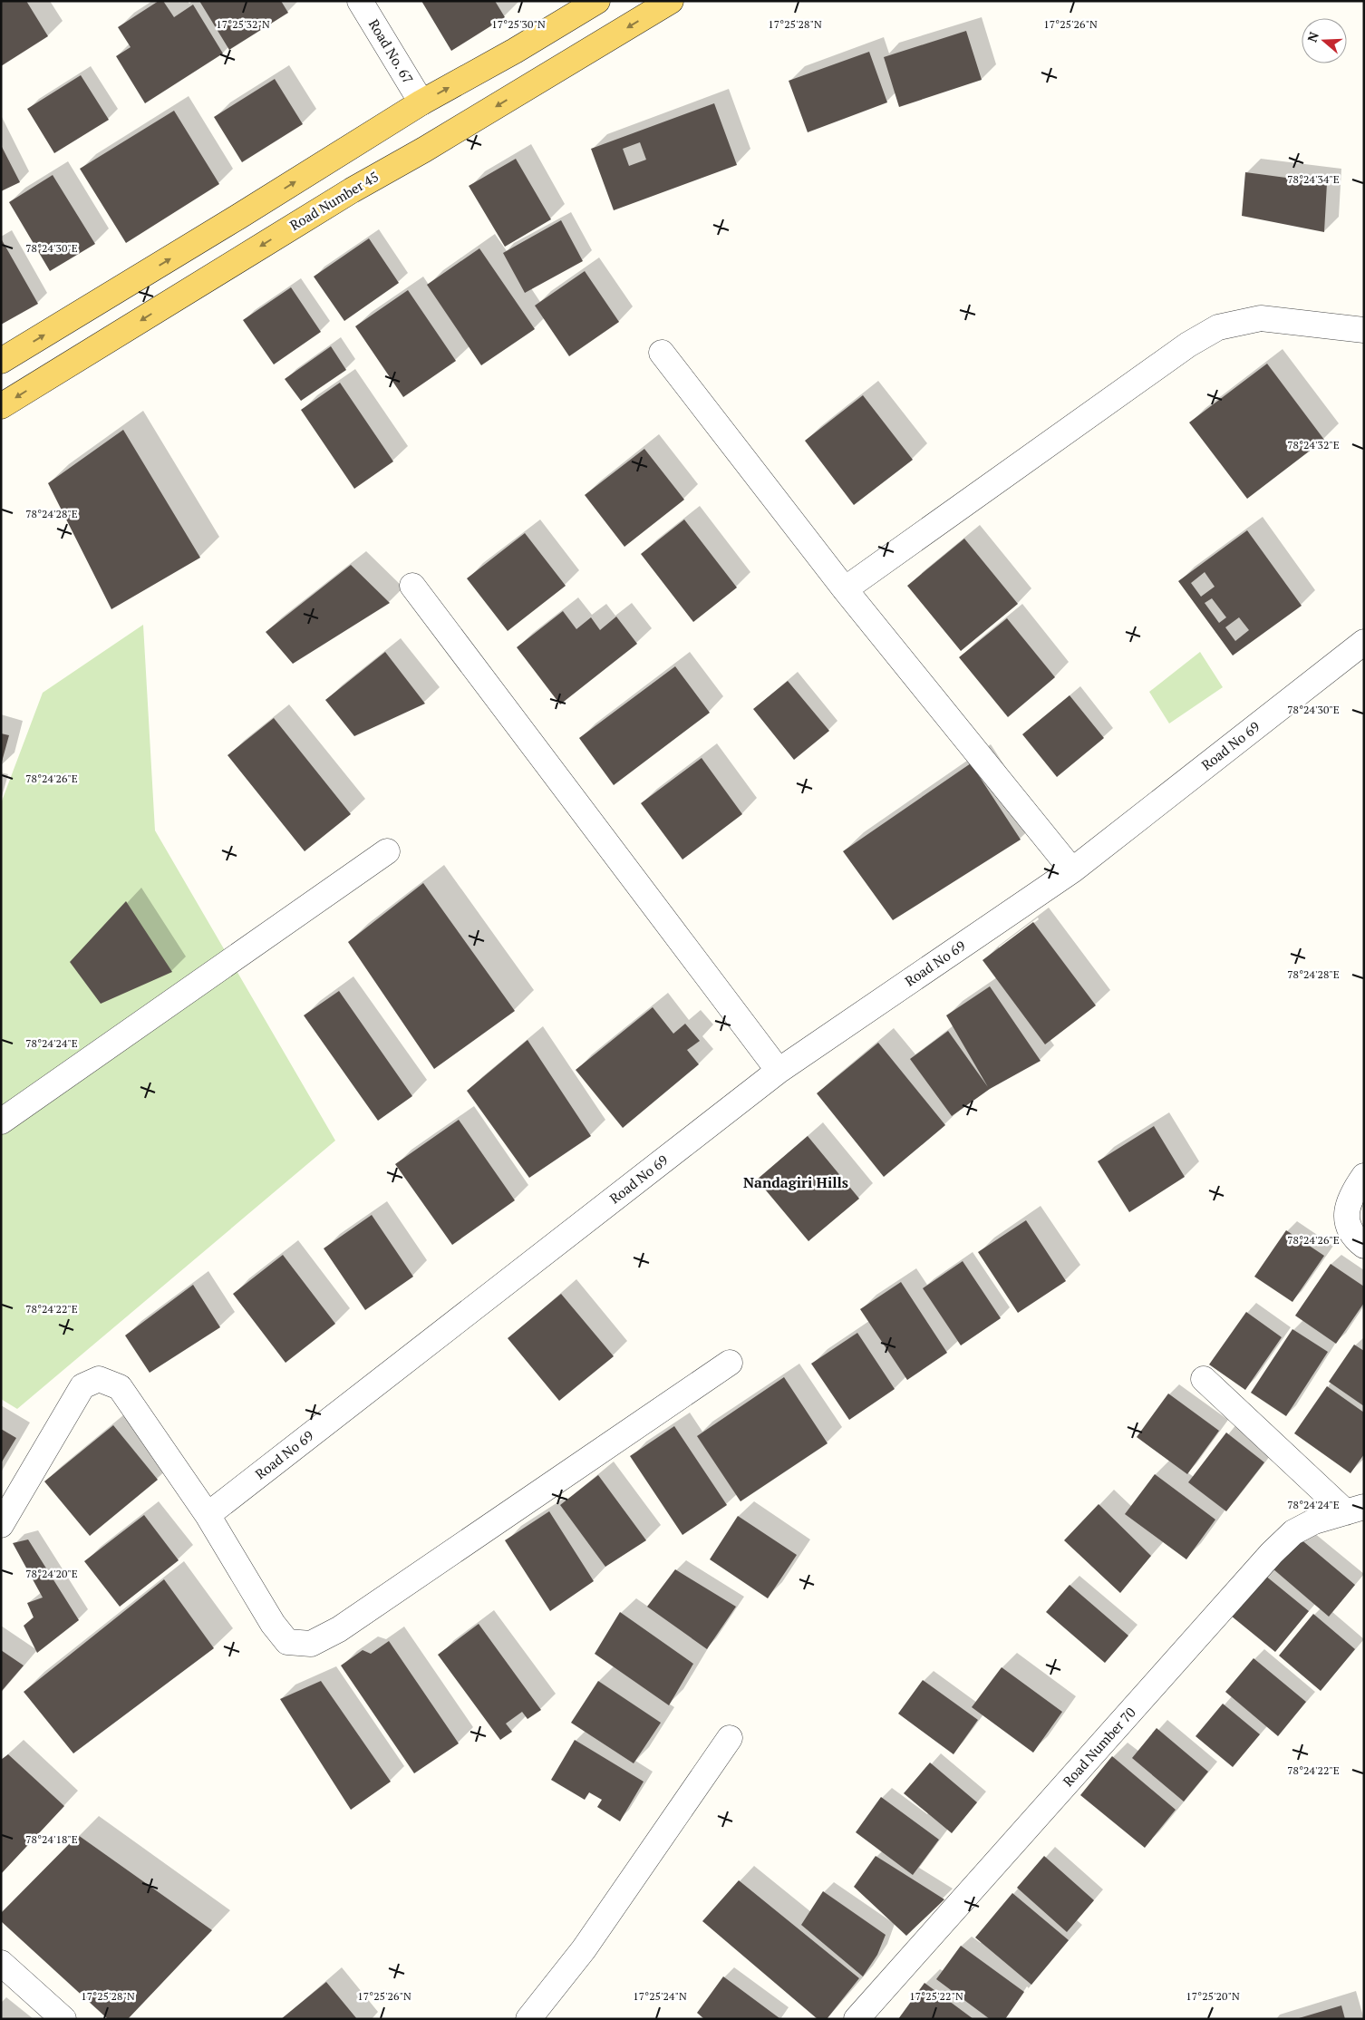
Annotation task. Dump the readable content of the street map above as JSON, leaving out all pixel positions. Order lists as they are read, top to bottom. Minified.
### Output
{"streets":{"main road":["Road Number 45"],"street":["Road No. 67","Road No 69","Road Number 70"]},"districts":["Nandagiri Hills"],"north":"left","coordinates":["17°25'32\"N","17°25'30\"N","17°25'28\"N","17°25'26\"N","78°24'34\"E","78°24'30\"E","78°24'32\"E","78°24'28\"E","78°24'26\"E","78°24'24\"E","78°24'22\"E","78°24'20\"E","78°24'18\"E","17°25'24\"N","17°25'22\"N","17°25'20\"N"]}
